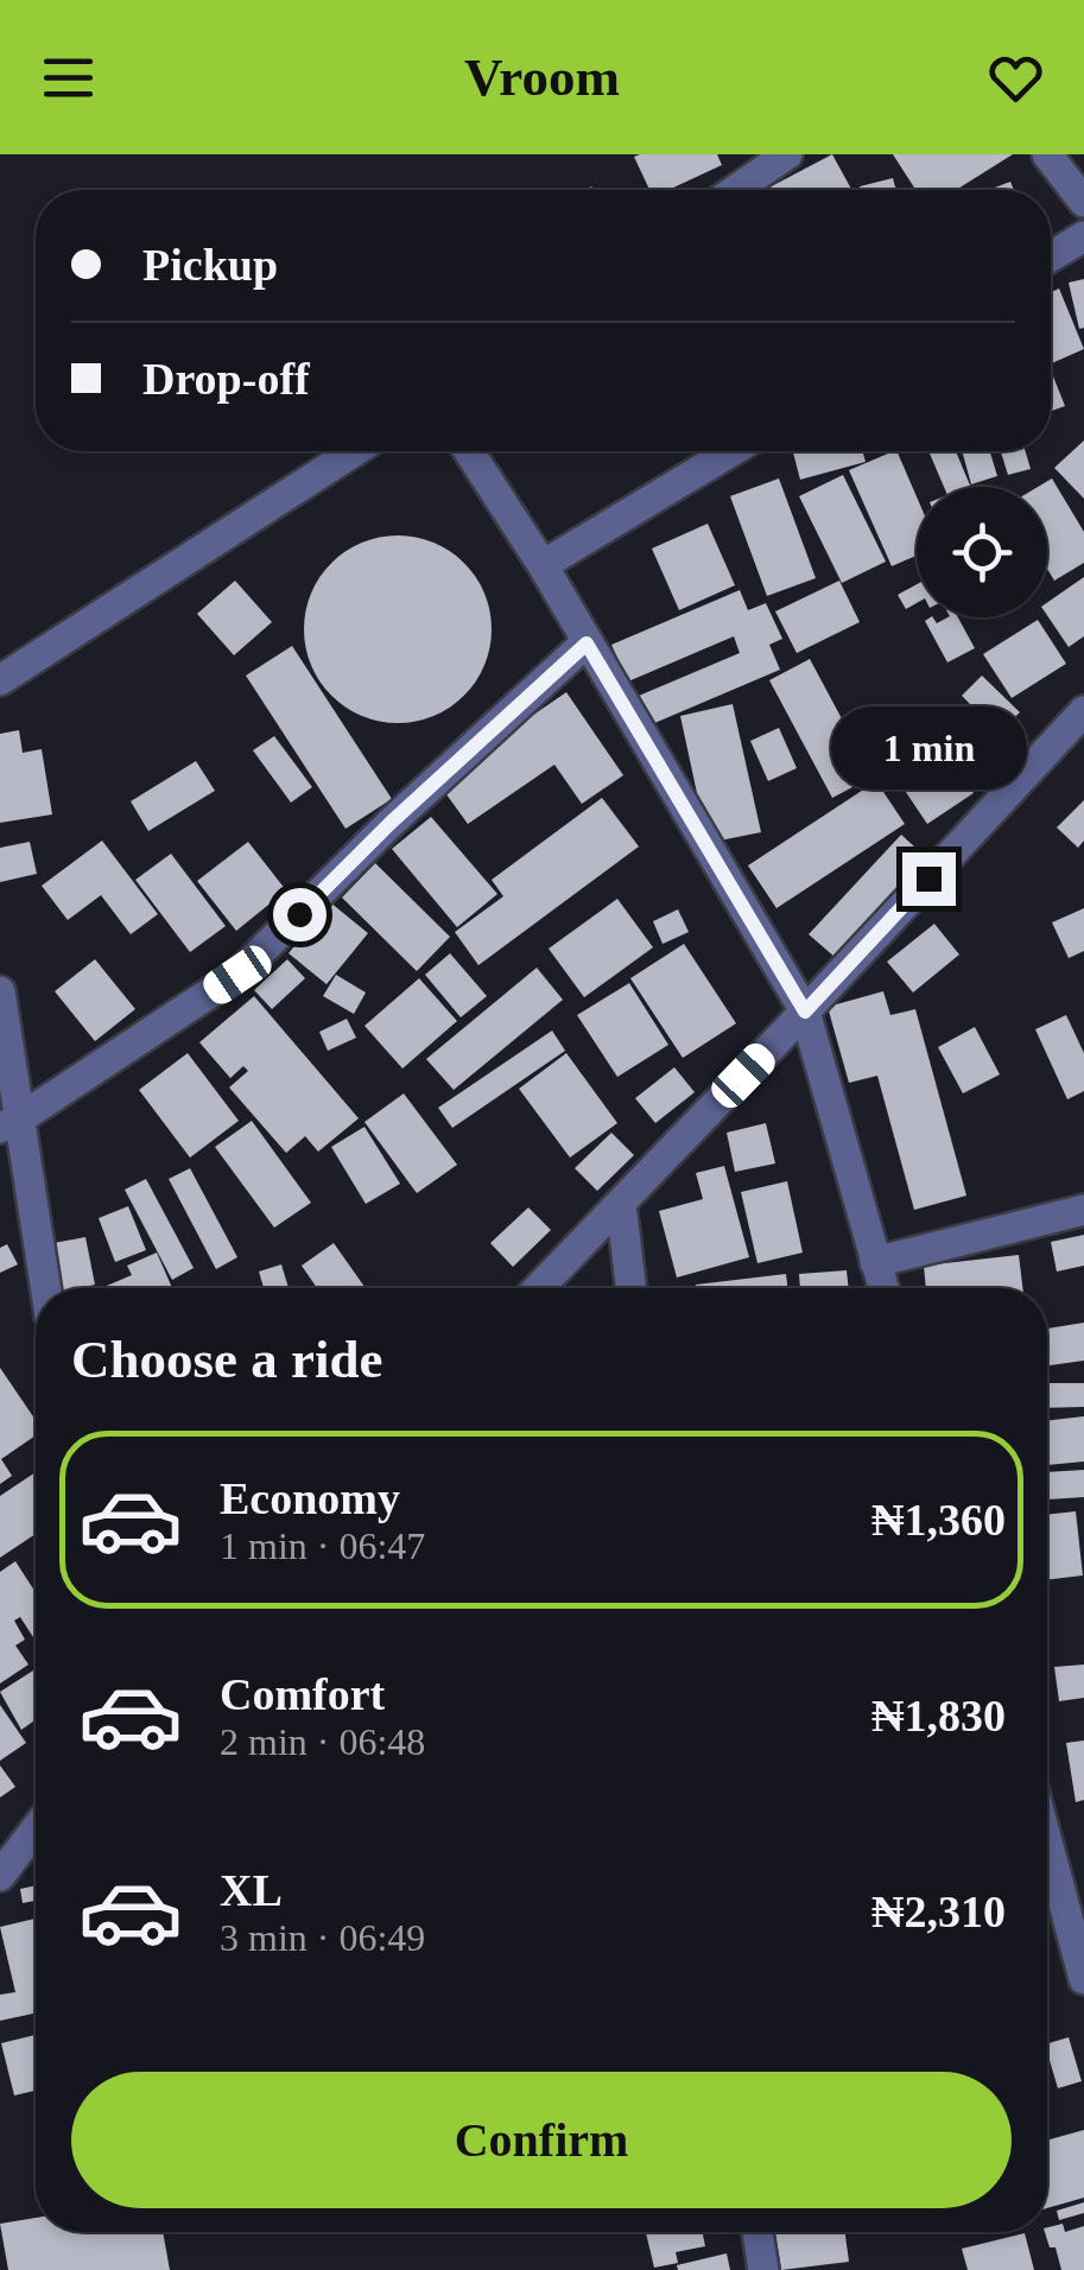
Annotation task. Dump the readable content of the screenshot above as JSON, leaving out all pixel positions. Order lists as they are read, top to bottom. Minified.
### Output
{"page":{"header":"Vroom","banner":["Pickup","Drop-off"],"bubble":"1 min","heading":"Choose a ride","list":[{"name":"Economy","note":"1 min · 06:47","value":"₦1,360"},{"name":"Comfort","note":"2 min · 06:48","value":"₦1,830"},{"name":"XL","note":"3 min · 06:49","value":"₦2,310"}],"buttons":"Confirm"}}
